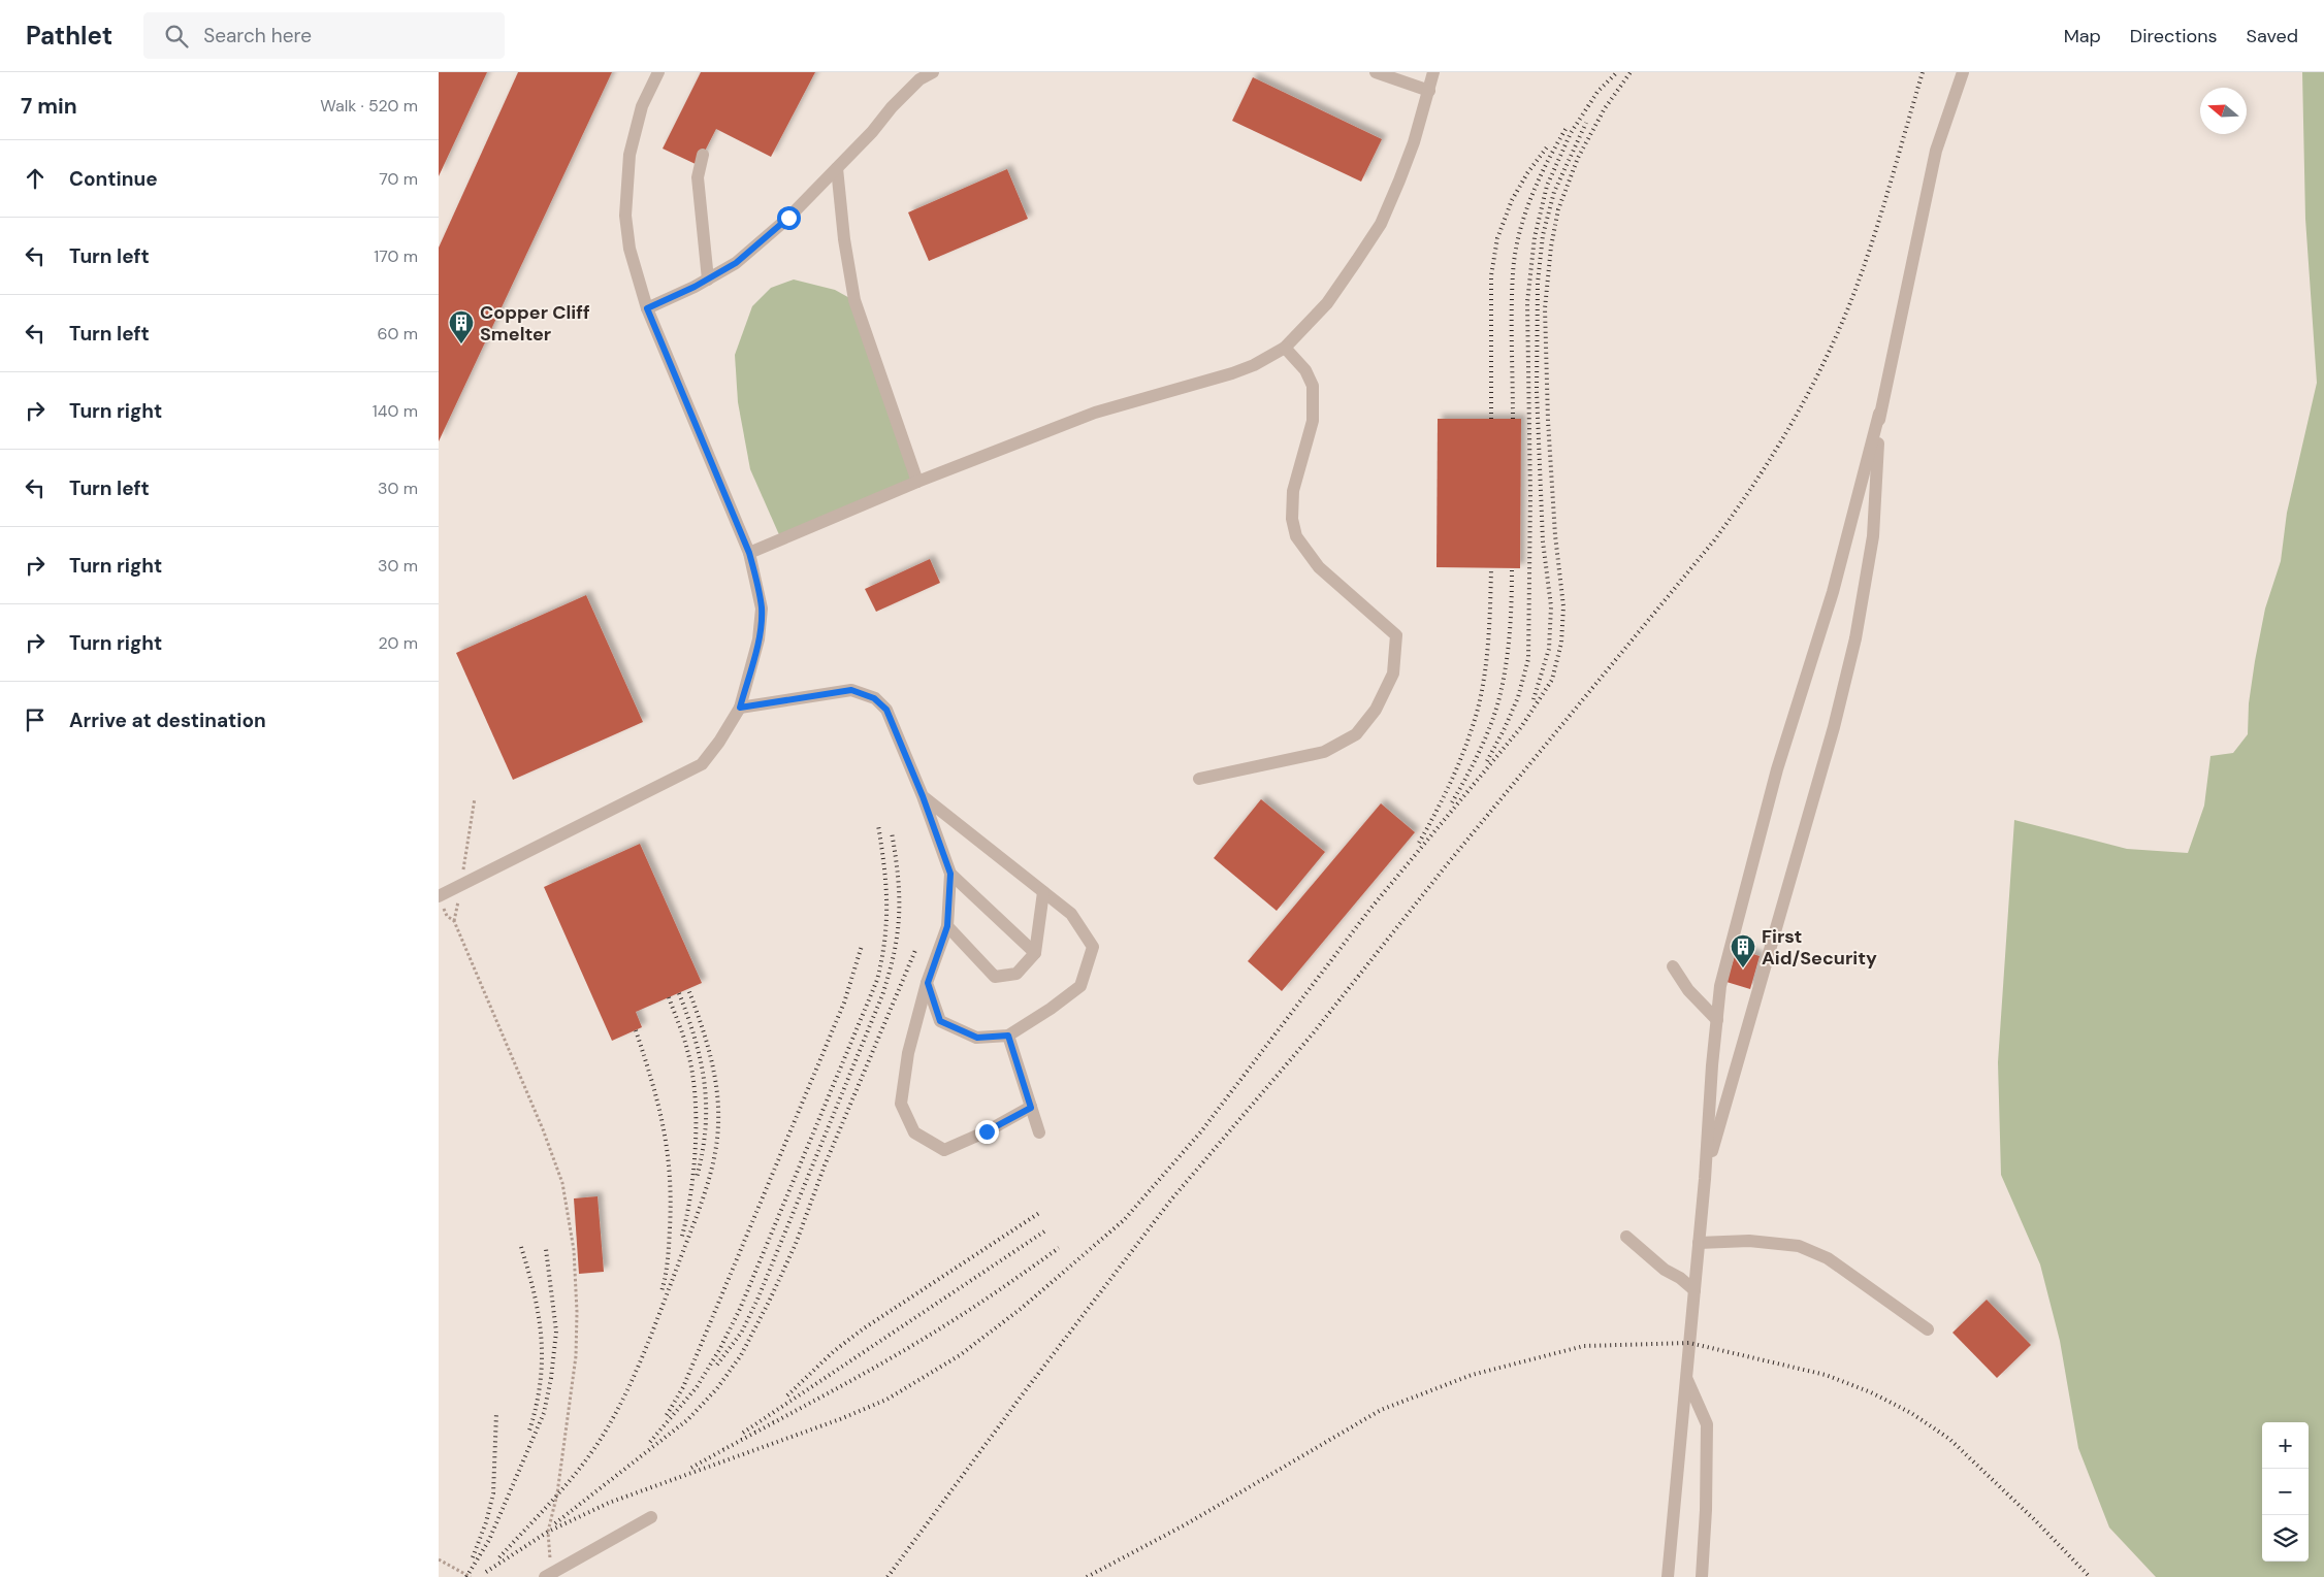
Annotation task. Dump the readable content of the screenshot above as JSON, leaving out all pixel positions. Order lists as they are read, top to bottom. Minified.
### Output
{"places":{"building":["Copper Cliff Smelter","First Aid/Security"]},"north":"left","page":{"header":"Pathlet","search":"Search here","nav":["Map","Directions","Saved"],"heading":["7 min","Walk · 520 m"],"list":[["Continue","70 m"],["Turn left","170 m"],["Turn left","60 m"],["Turn right","140 m"],["Turn left","30 m"],["Turn right","30 m"],["Turn right","20 m"],"Arrive at destination"],"map_buttons":["+","−"]}}
